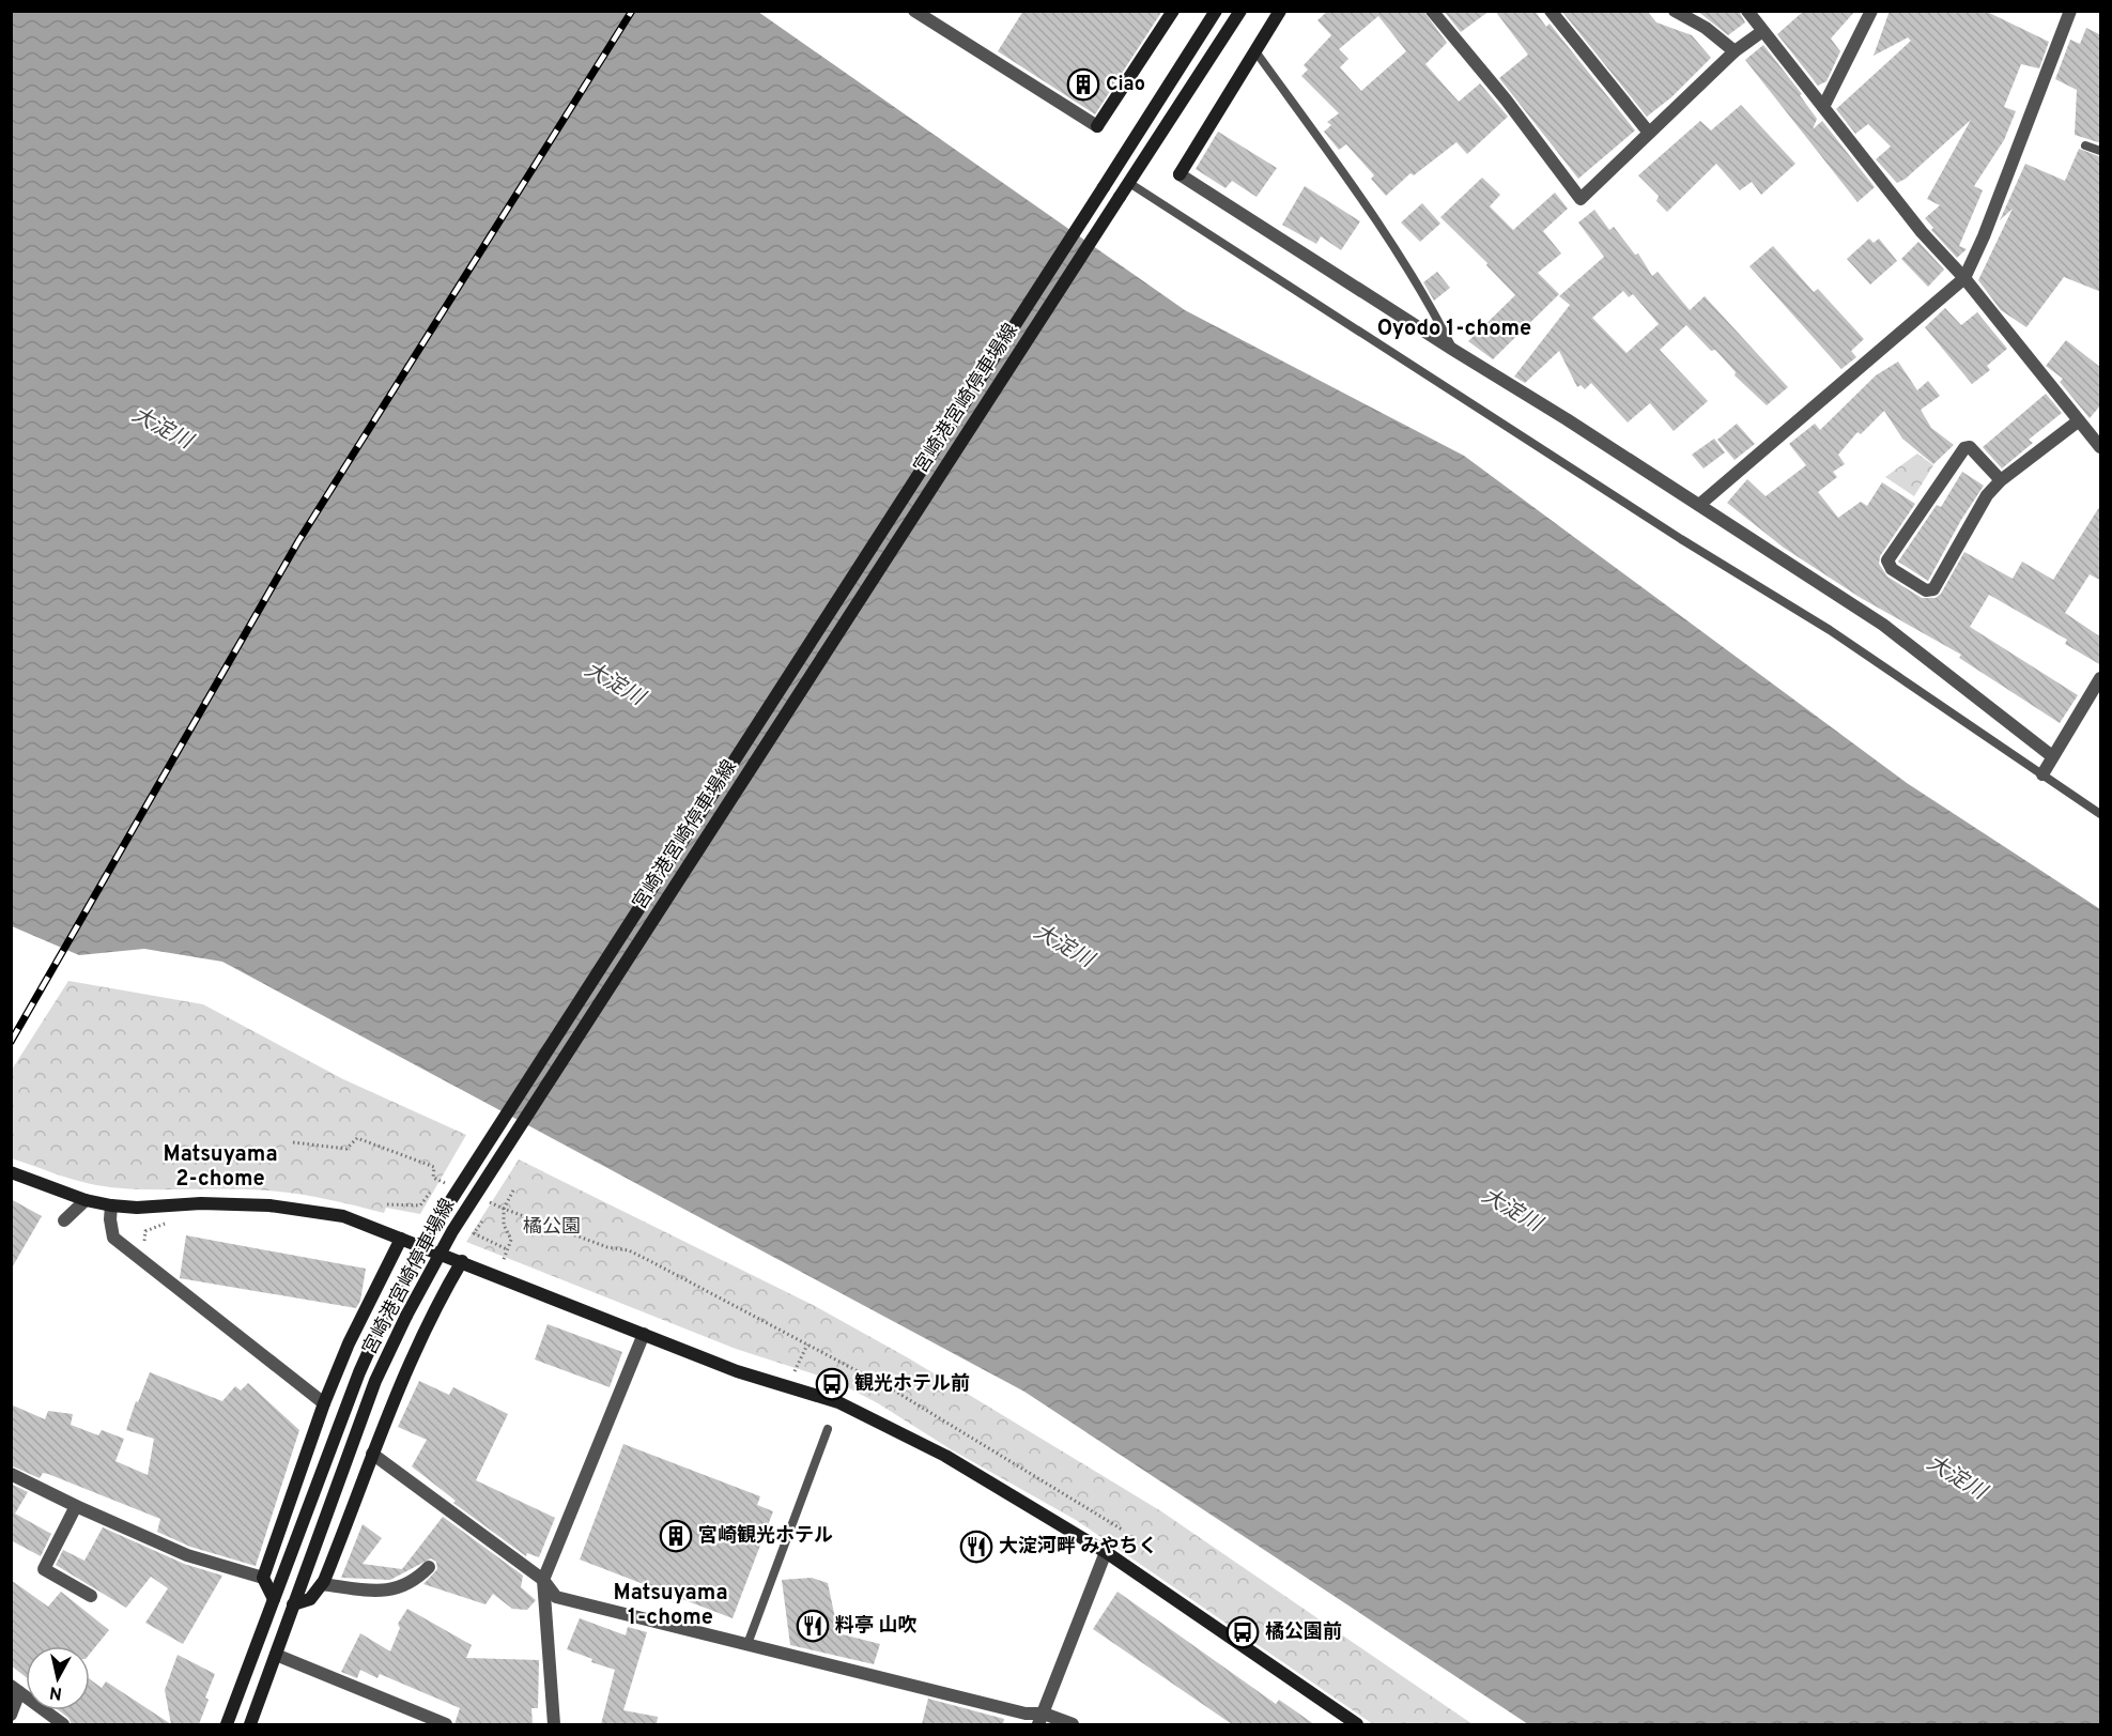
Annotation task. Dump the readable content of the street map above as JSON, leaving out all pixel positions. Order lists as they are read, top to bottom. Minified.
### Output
{"streets":{"main road":["宮崎港宮崎停車場線"]},"districts":["Oyodo 1-chome","Matsuyama 2-chome","Matsuyama 1-chome"],"water":["大淀川"],"parks":["橘公園"],"places":{"building":["Ciao","宮崎観光ホテル"],"bus stop":["観光ホテル前","橘公園前"],"restaurant":["大淀河畔 みやちく","料亭 山吹"]},"north":"bottom"}
